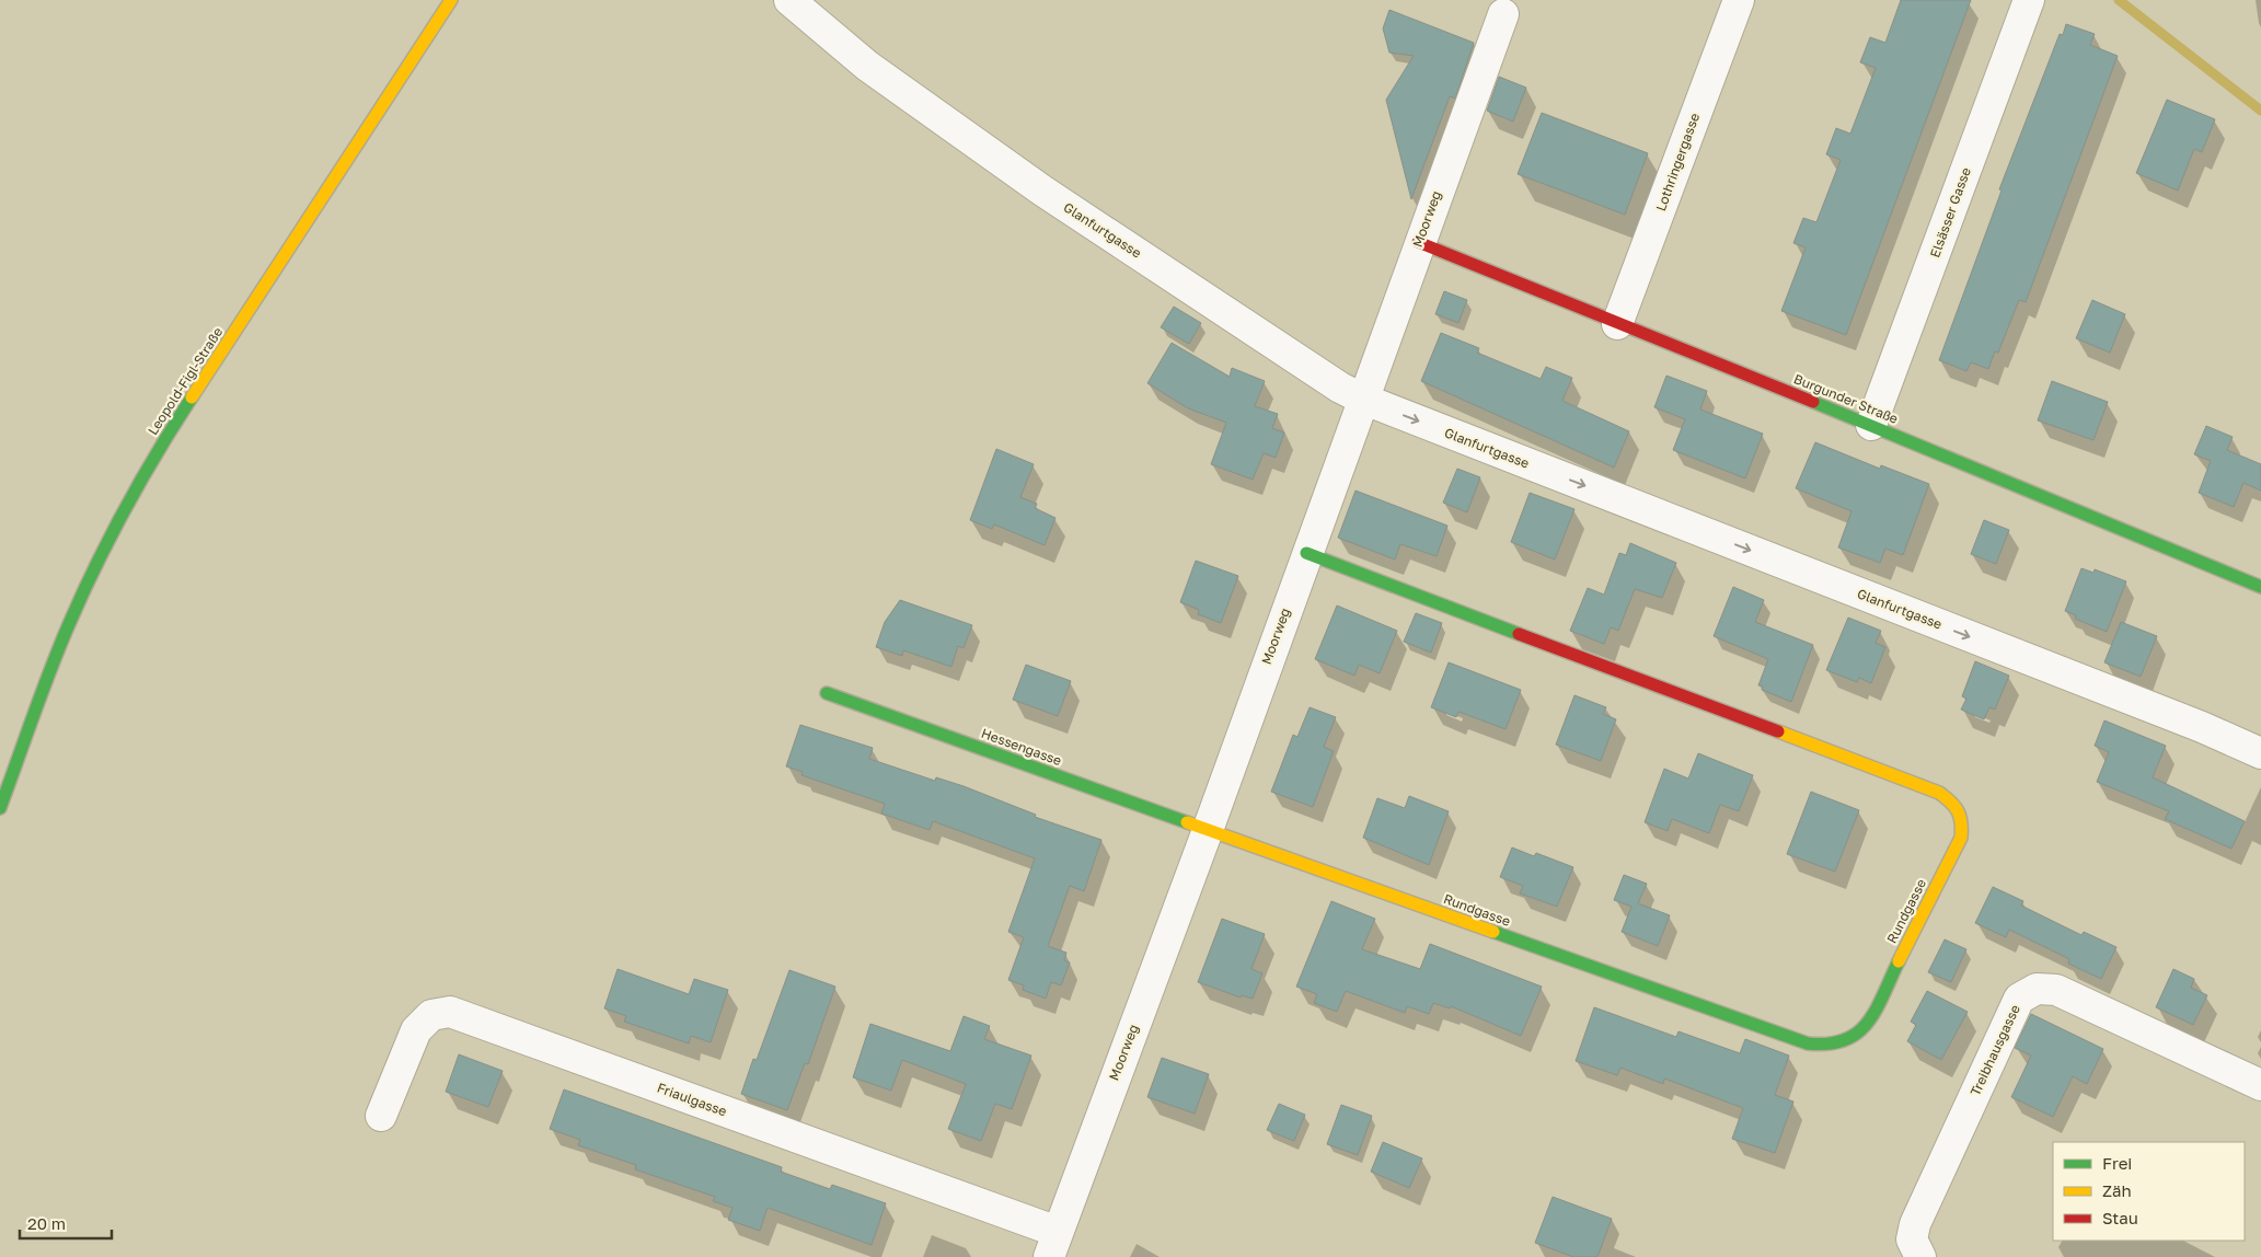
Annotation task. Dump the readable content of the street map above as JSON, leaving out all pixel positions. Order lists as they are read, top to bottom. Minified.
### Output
{"streets":{"street":["Lothringergasse","Elsässer Gasse","Moorweg","Glanfurtgasse","Leopold-Figl-Straße","Burgunder Straße","Hessengasse","Rundgasse","Treibhausgasse","Friaulgasse"]},"crossings":[["Lothringergasse","Burgunder Straße"],["Elsässer Gasse","Burgunder Straße"],["Moorweg","Glanfurtgasse"],["Moorweg","Burgunder Straße"],["Moorweg","Hessengasse"],["Moorweg","Rundgasse"],["Moorweg","Friaulgasse"],["Hessengasse","Rundgasse"]],"one_way":["Glanfurtgasse"],"legend":["Frei","Zäh","Stau"],"scale_bar":"20 m"}
